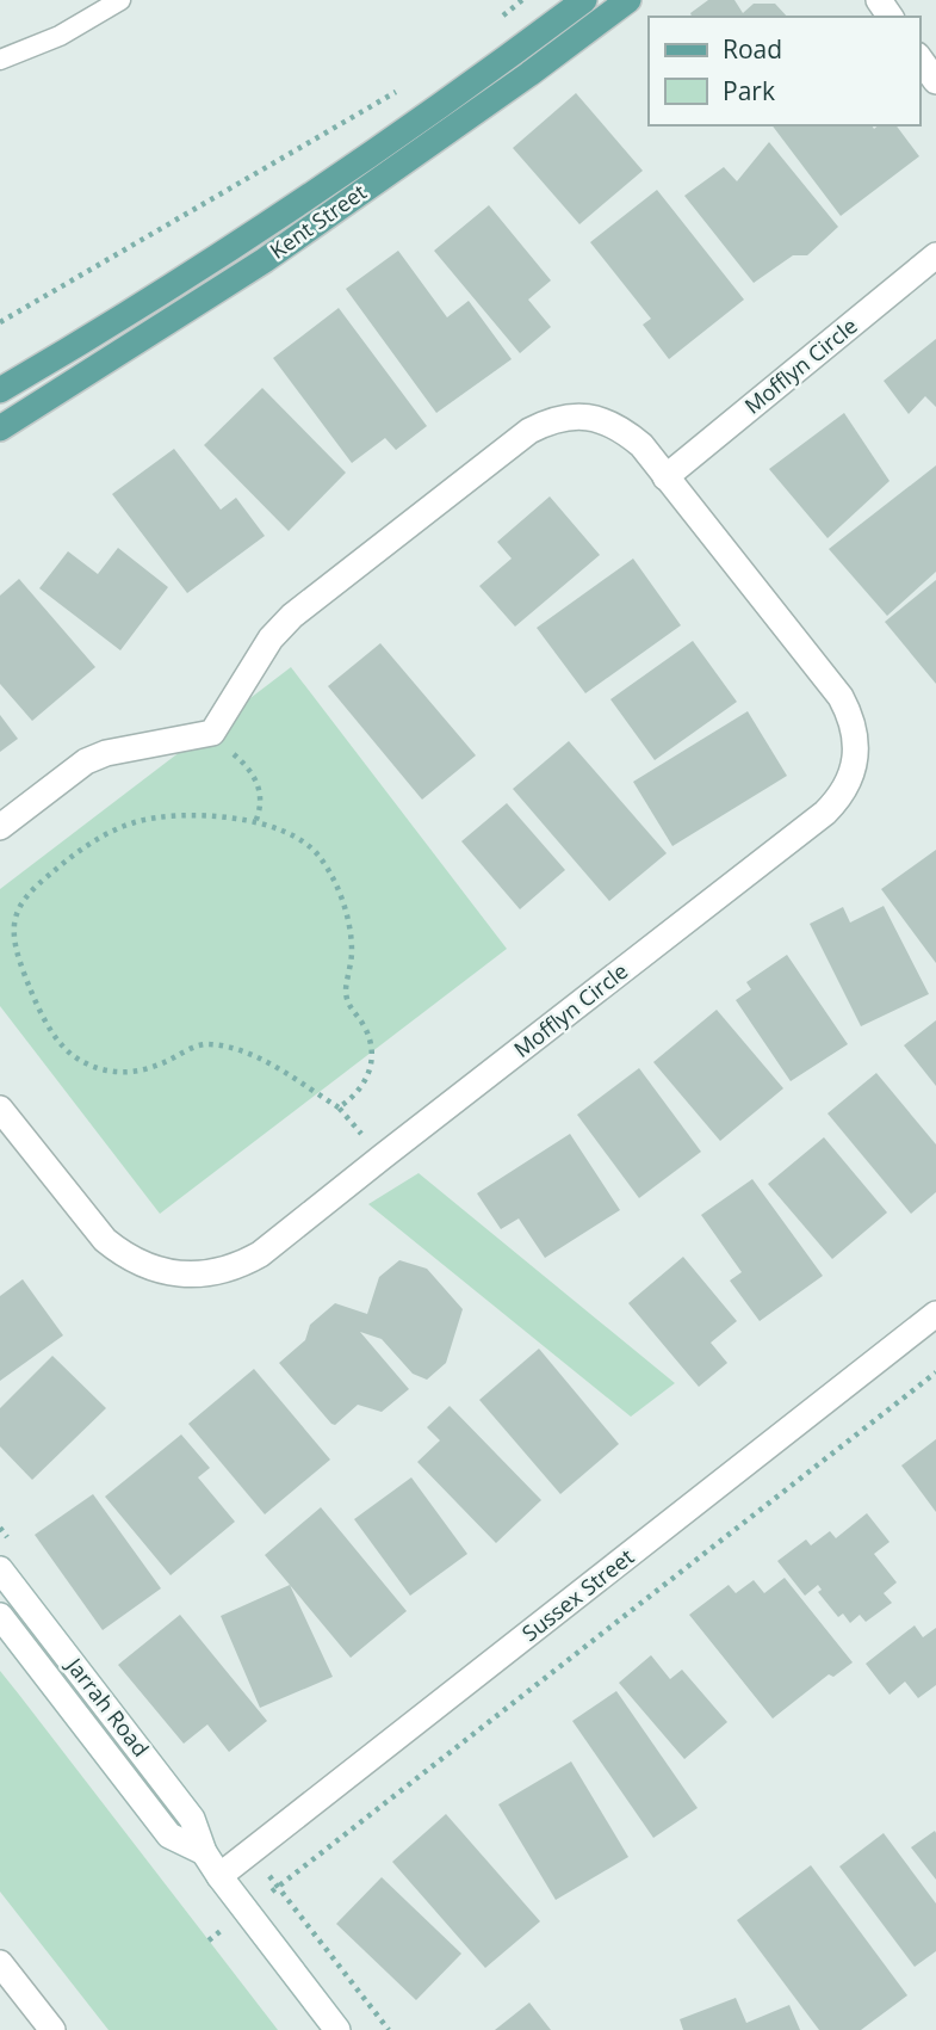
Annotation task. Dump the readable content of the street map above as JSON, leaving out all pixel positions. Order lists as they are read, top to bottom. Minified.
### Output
{"streets":{"main road":["Kent Street"],"street":["Mofflyn Circle","Sussex Street","Jarrah Road"]},"crossings":[["Sussex Street","Jarrah Road"]],"legend":["Road","Park"]}
